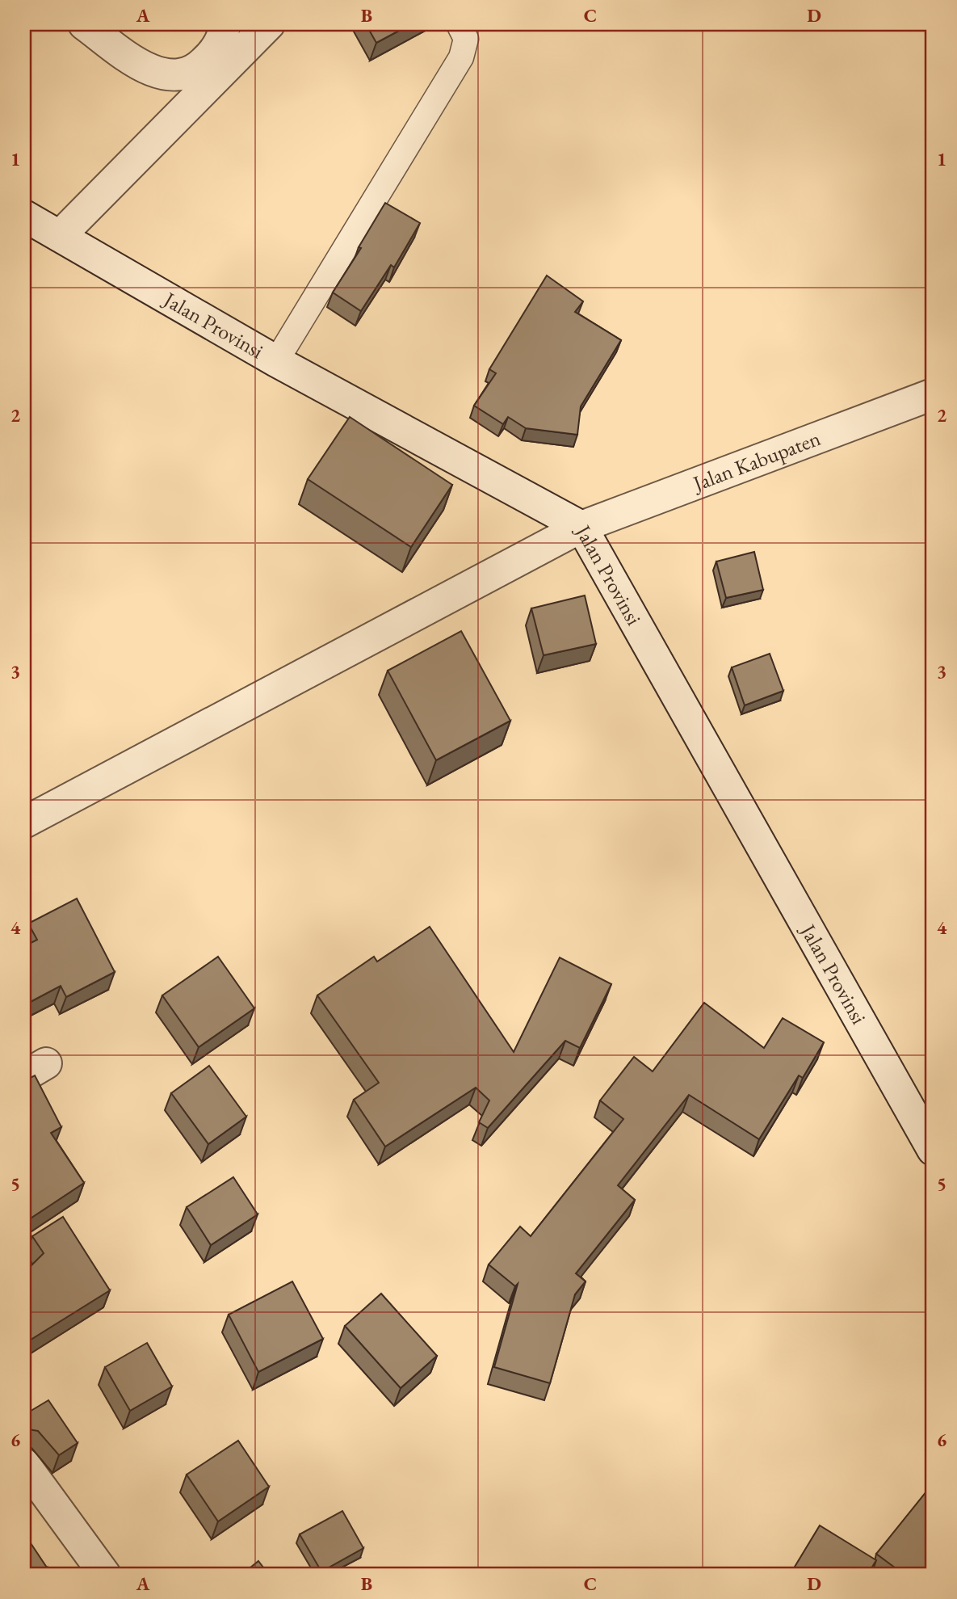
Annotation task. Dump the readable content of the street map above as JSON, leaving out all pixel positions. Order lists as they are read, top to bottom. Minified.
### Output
{"streets":{"street":["Jalan Provinsi","Jalan Kabupaten"]},"crossings":[["Jalan Provinsi","Jalan Kabupaten"]],"grid":{"columns":["A","B","C","D"],"rows":["1","2","3","4","5","6"]}}
